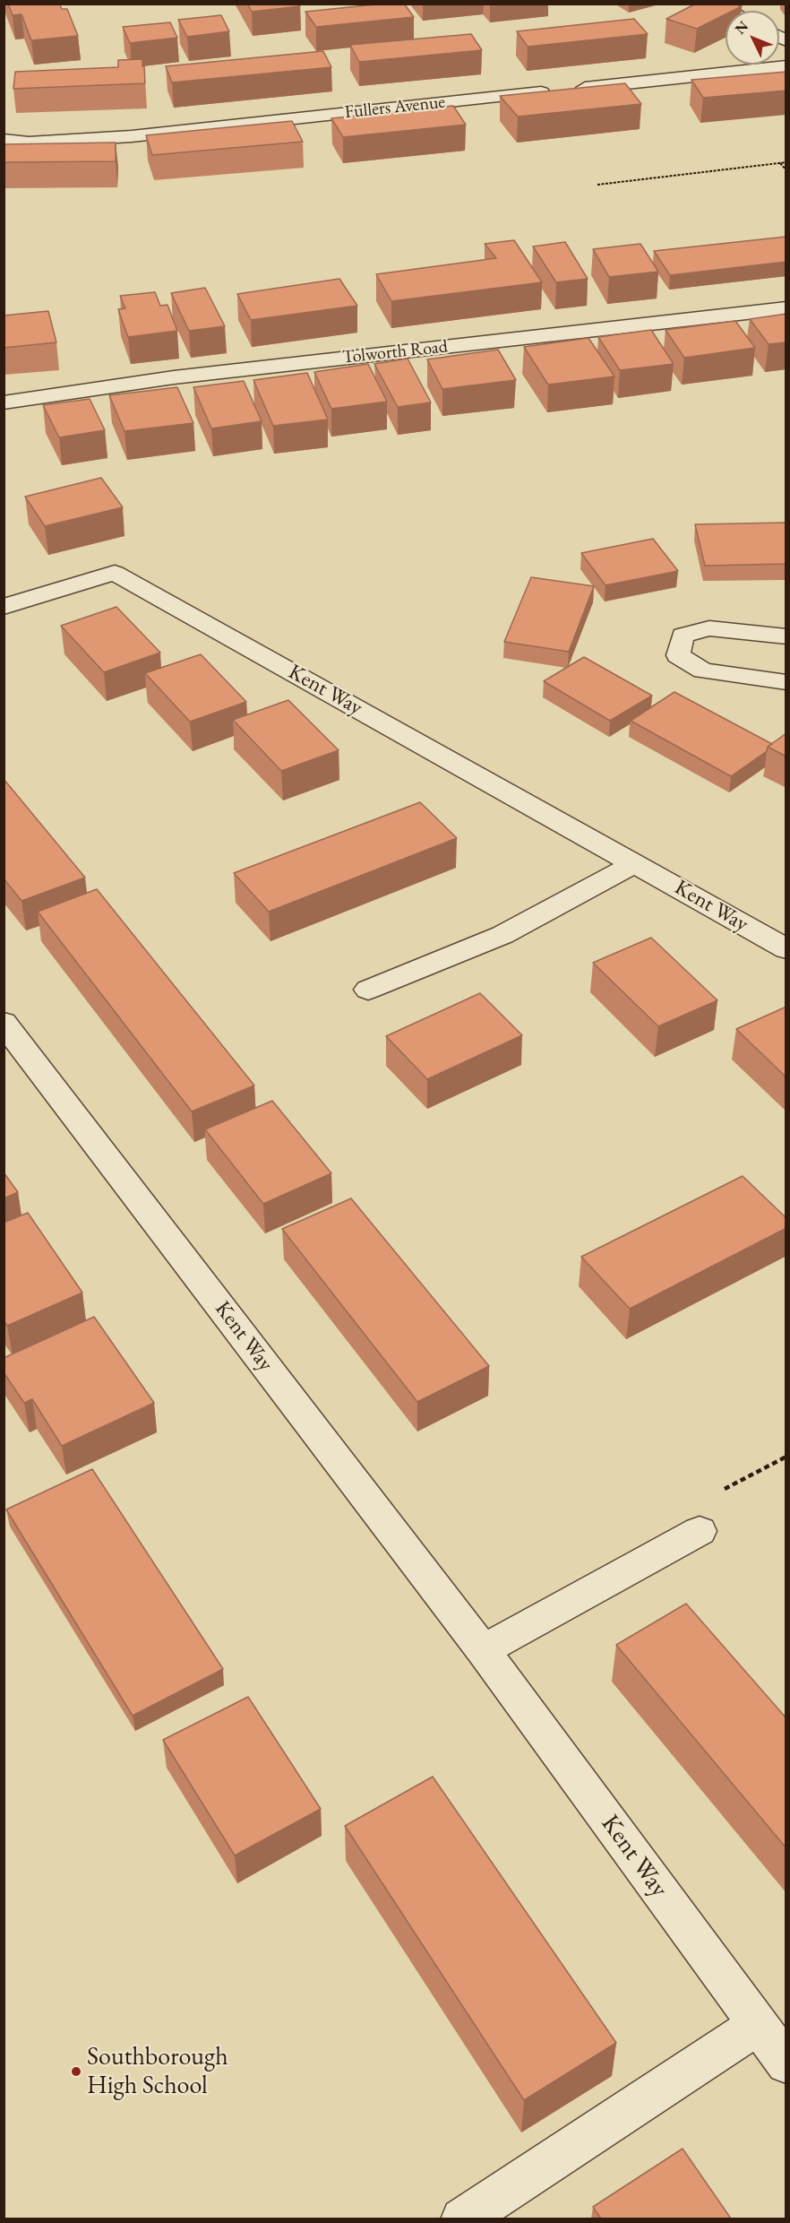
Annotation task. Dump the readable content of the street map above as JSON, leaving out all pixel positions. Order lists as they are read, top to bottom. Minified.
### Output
{"streets":{"street":["Fullers Avenue","Tolworth Road","Kent Way"]},"places":["Southborough High School"],"north":"top left"}
